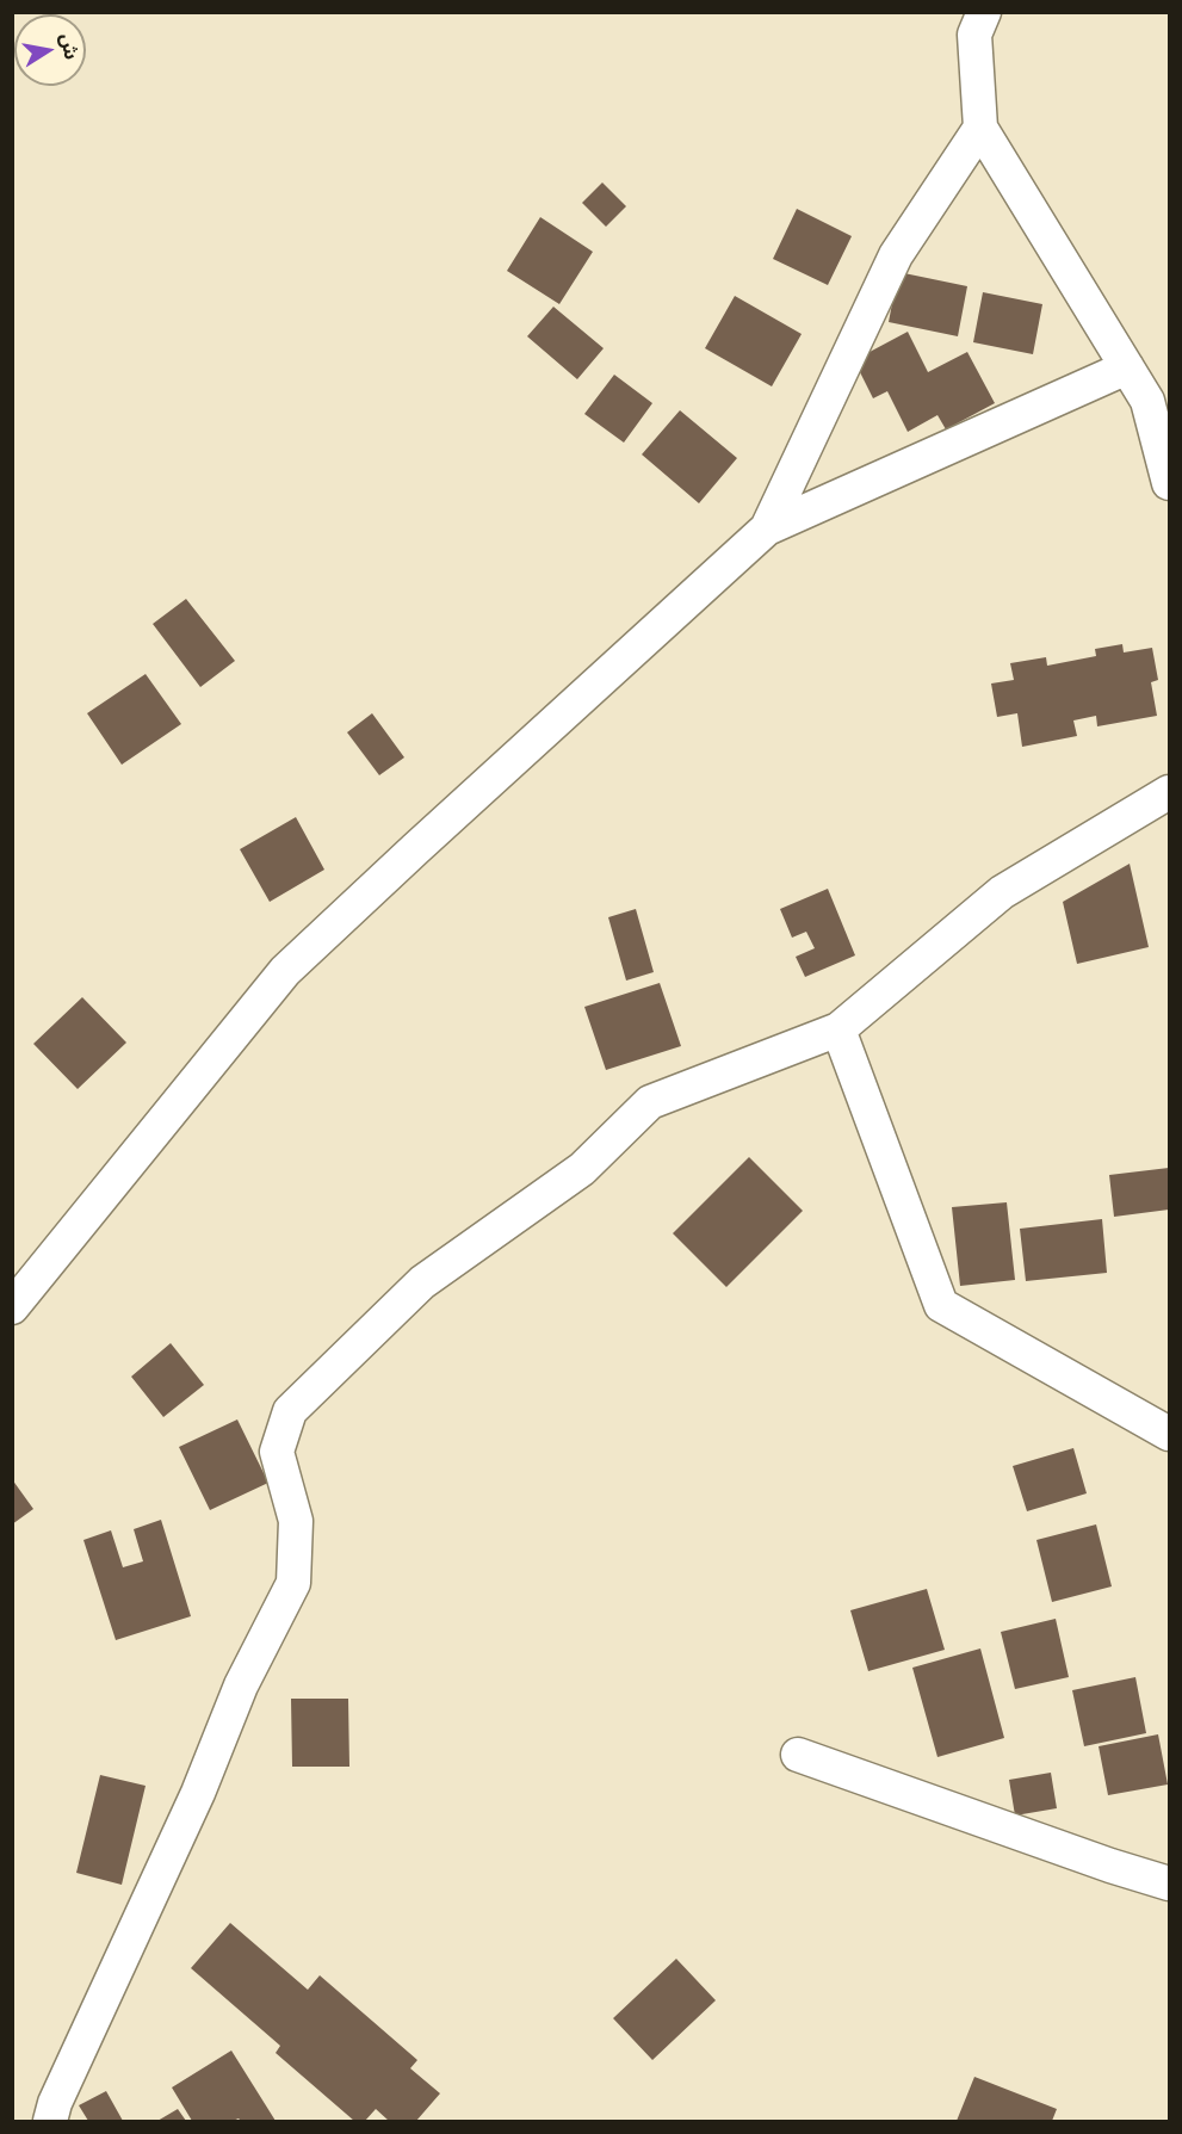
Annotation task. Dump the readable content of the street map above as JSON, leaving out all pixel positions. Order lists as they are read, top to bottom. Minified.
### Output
{"north":"right"}
